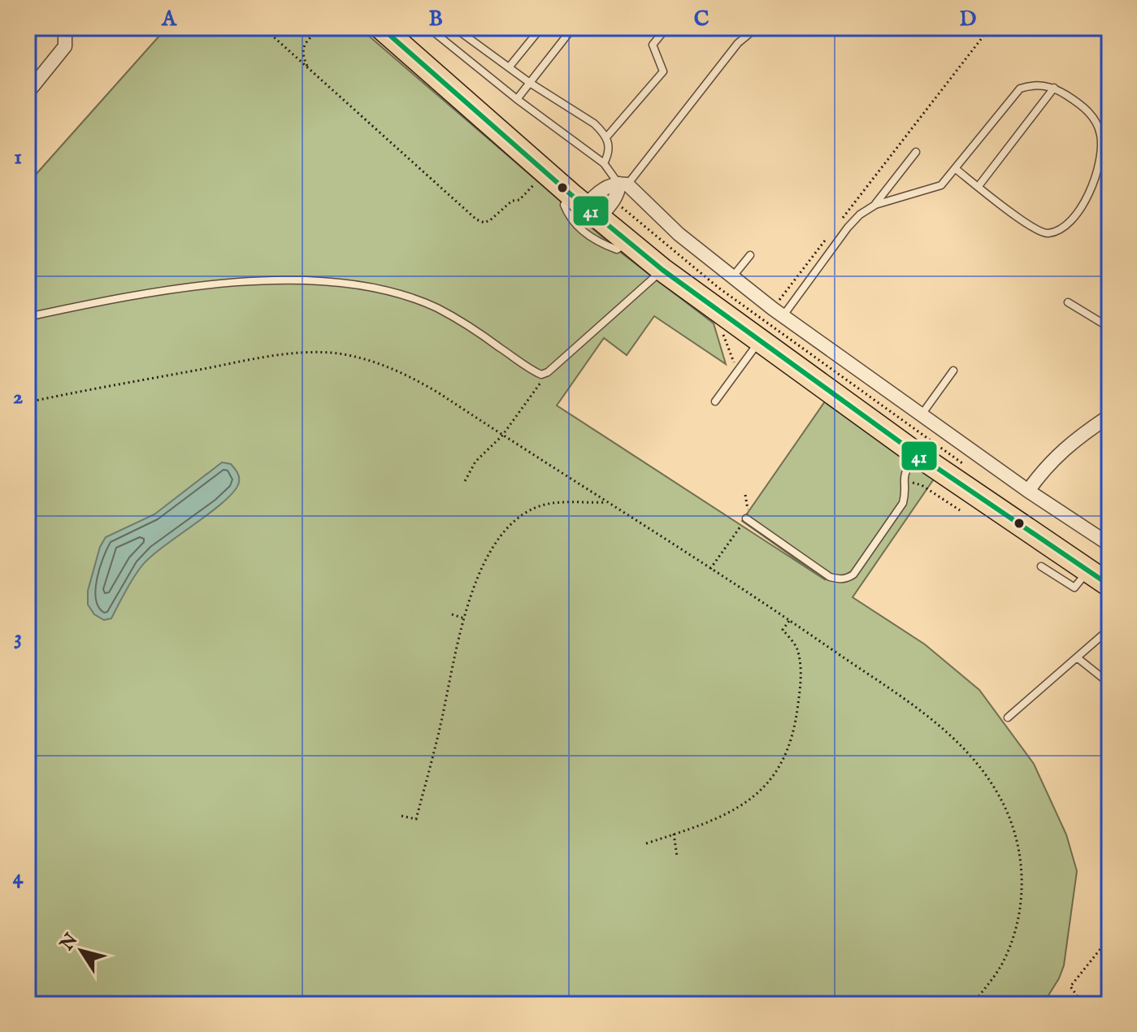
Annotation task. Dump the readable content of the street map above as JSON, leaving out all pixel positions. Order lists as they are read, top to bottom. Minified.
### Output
{"lines":["transit line 41"],"north":"top left","grid":{"columns":["A","B","C","D"],"rows":["1","2","3","4"]}}
